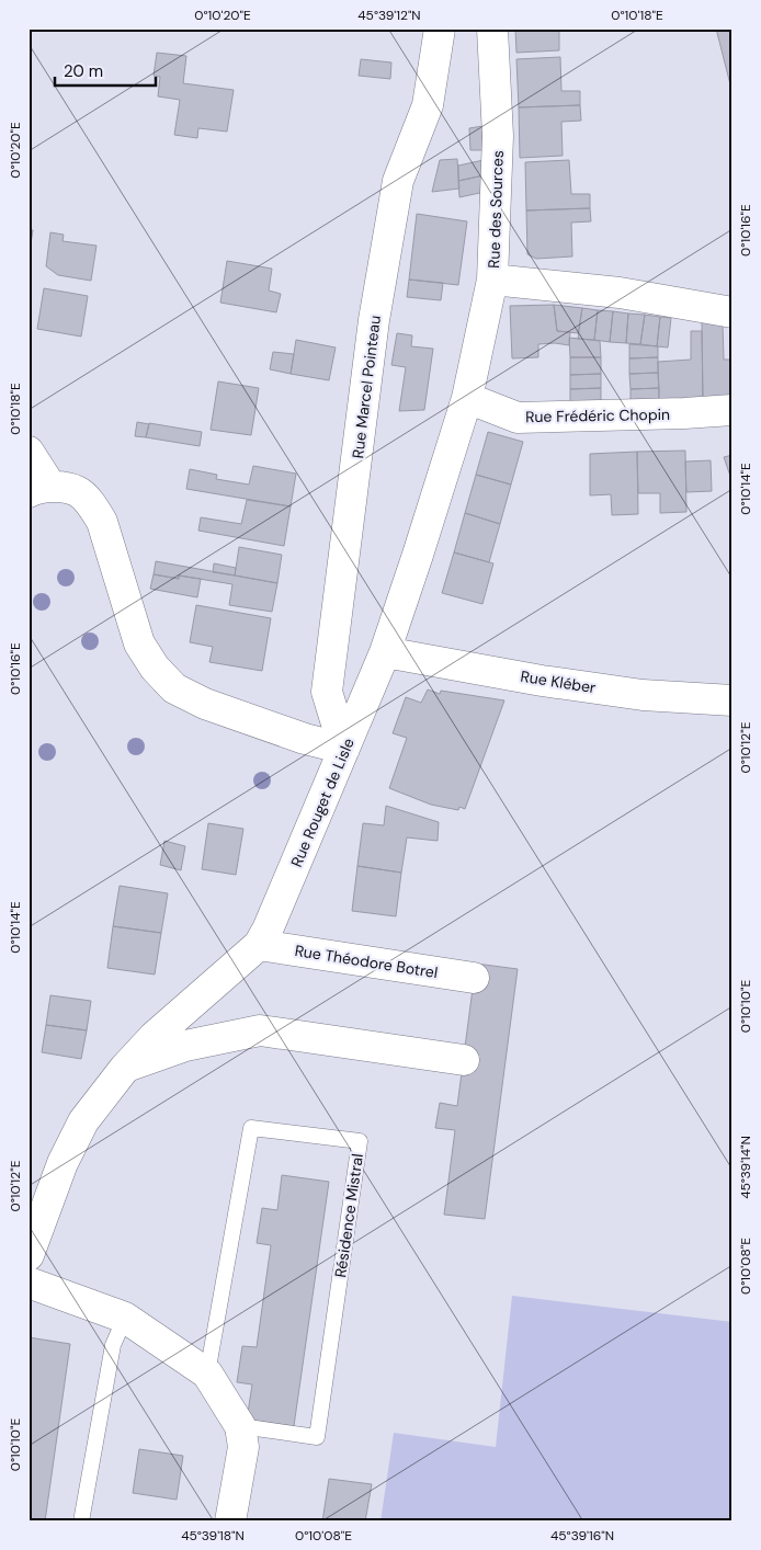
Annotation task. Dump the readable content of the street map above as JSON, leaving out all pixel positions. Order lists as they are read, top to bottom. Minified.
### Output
{"streets":{"street":["Rue des Sources","Rue Marcel Pointeau","Rue Frédéric Chopin","Rue Kléber","Rue Rouget de Lisle","Rue Théodore Botrel"],"lane":["Résidence Mistral"]},"crossings":[["Rue des Sources","Rue Rouget de Lisle"],["Rue Marcel Pointeau","Rue Rouget de Lisle"],["Rue Frédéric Chopin","Rue Rouget de Lisle"],["Rue Kléber","Rue Rouget de Lisle"],["Rue Rouget de Lisle","Rue Théodore Botrel"]],"scale_bar":"20 m","coordinates":["0°10'20\"E","45°39'12\"N","0°10'18\"E","0°10'16\"E","0°10'14\"E","0°10'12\"E","0°10'10\"E","45°39'14\"N","0°10'08\"E","45°39'18\"N","45°39'16\"N"]}
